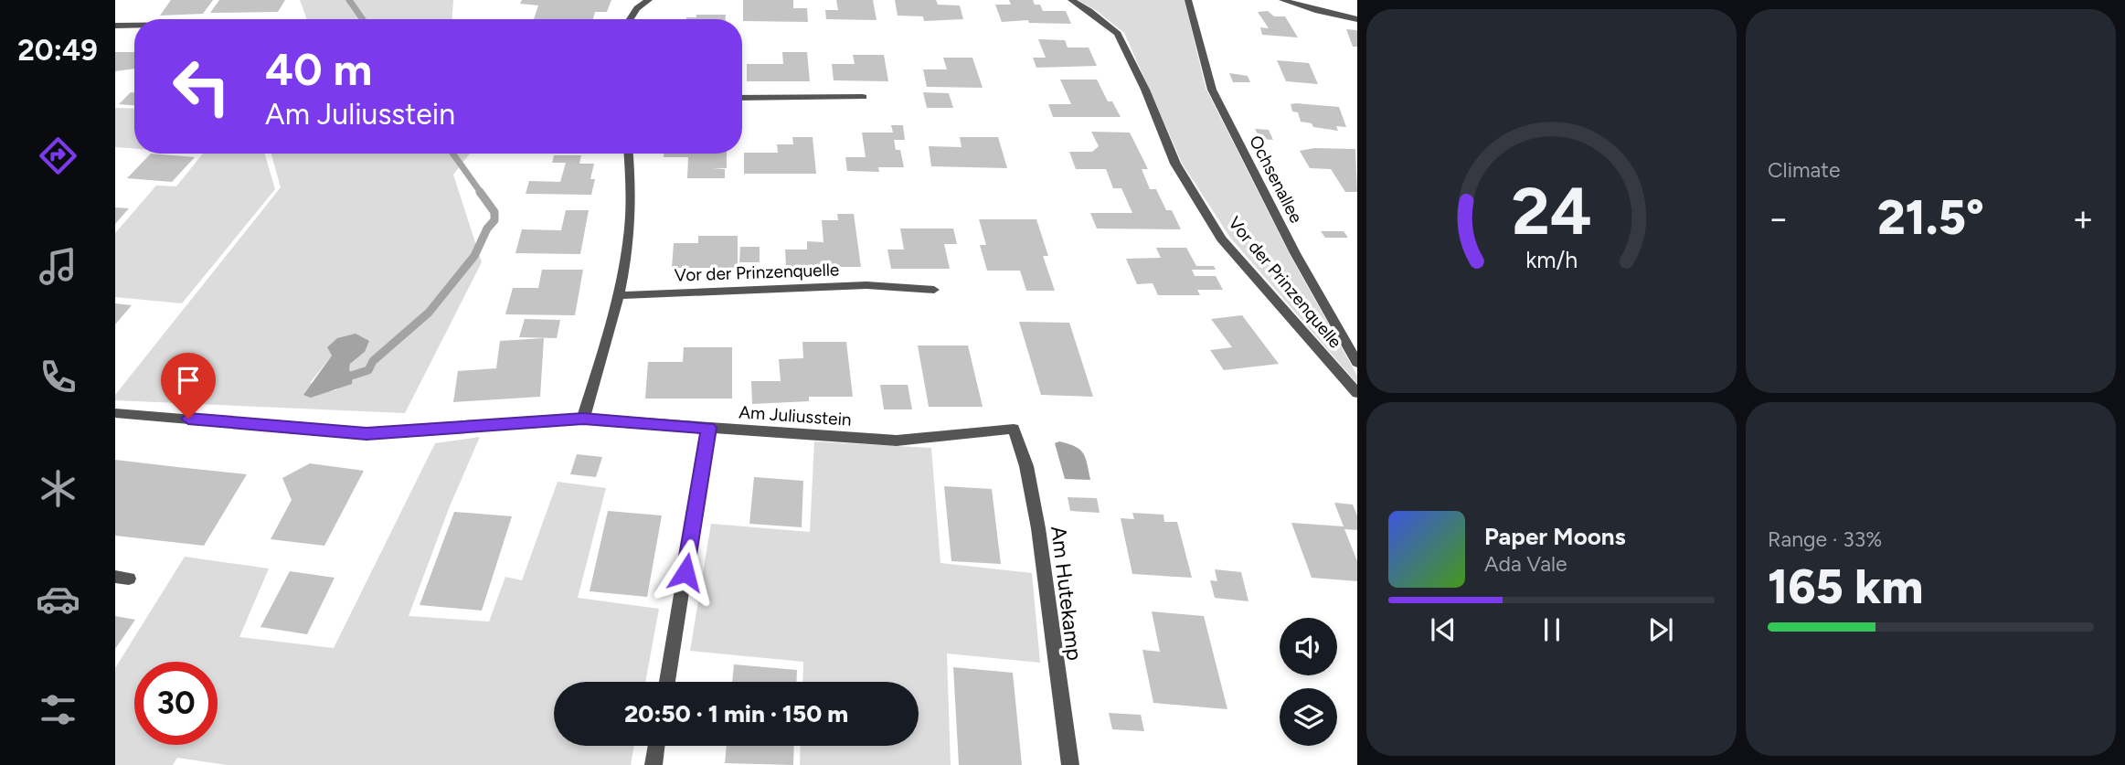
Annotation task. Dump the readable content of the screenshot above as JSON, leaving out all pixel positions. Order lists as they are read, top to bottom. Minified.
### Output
{"streets":{"street":["Ochsenallee","Vor der Prinzenquelle","Am Juliusstein","Am Hutekamp"]},"crossings":[["Am Juliusstein","Am Hutekamp"]],"page":{"tabs":"20:49","tile":["Climate",["Range · 33%","165 km"]],"turn":["40 m","Am Juliusstein"],"heat":["−","21.5°","+"],"song":["Paper Moons","Ada Vale"],"limit":"30","trip":"20:50 · 1 min · 150 m","gauge":["24","km/h"]}}
